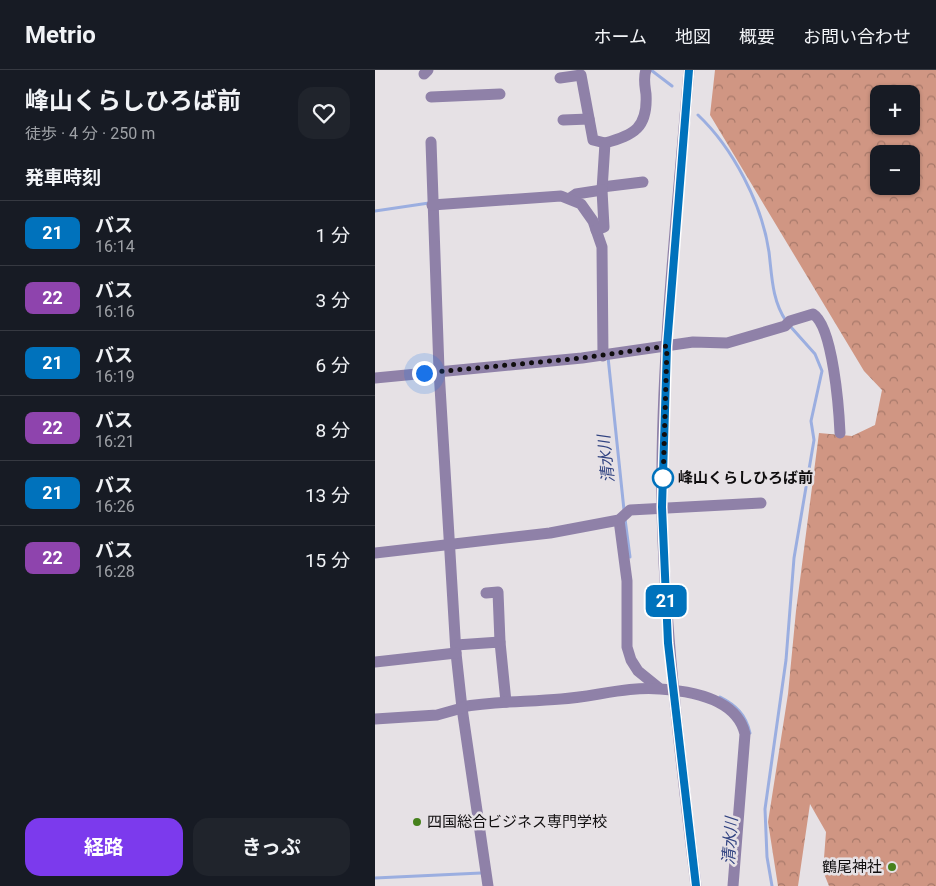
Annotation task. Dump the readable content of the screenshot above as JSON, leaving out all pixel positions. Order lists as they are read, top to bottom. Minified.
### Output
{"water":["清水川"],"places":["峰山くらしひろば前","四国総合ビジネス専門学校","鶴尾神社"],"lines":["bus line 21"],"page":{"header":"Metrio","nav":["ホーム","地図","概要","お問い合わせ"],"heading":[["峰山くらしひろば前","徒歩 · 4 分 · 250 m"],"発車時刻"],"on_map":"21","map_buttons":["+","−"],"list":[{"mark":"21","name":"バス","note":"16:14","value":"1 分"},{"mark":"22","name":"バス","note":"16:16","value":"3 分"},{"mark":"21","name":"バス","note":"16:19","value":"6 分"},{"mark":"22","name":"バス","note":"16:21","value":"8 分"},{"mark":"21","name":"バス","note":"16:26","value":"13 分"},{"mark":"22","name":"バス","note":"16:28","value":"15 分"}],"buttons":["経路","きっぷ"]}}
